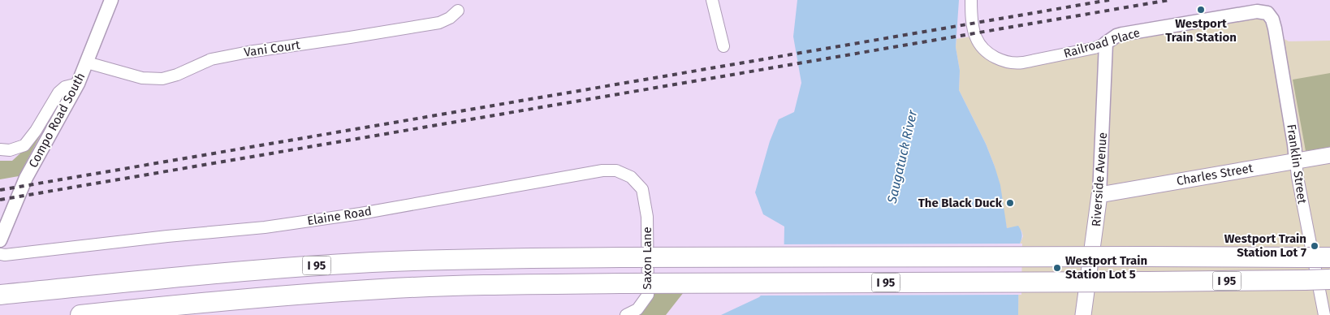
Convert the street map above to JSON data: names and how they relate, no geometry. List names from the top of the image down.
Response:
{
  "streets": {
    "highway": ["I 95"],
    "main road": ["Charles Street", "Riverside Avenue"],
    "street": [
      "Railroad Place",
      "Vani Court",
      "Compo Road South",
      "Franklin Street",
      "Elaine Road",
      "Saxon Lane"
    ]
  },
  "crossings": [
    ["Railroad Place", "Franklin Street"],
    ["Railroad Place", "Riverside Avenue"],
    ["Vani Court", "Compo Road South"],
    ["Franklin Street", "Charles Street"],
    ["Charles Street", "Riverside Avenue"],
    ["Elaine Road", "Saxon Lane"]
  ],
  "water": ["Saugatuck River"],
  "places": [
    "Westport Train Station",
    "The Black Duck",
    "Westport Train Station Lot 7",
    "Westport Train Station Lot 5"
  ]
}
